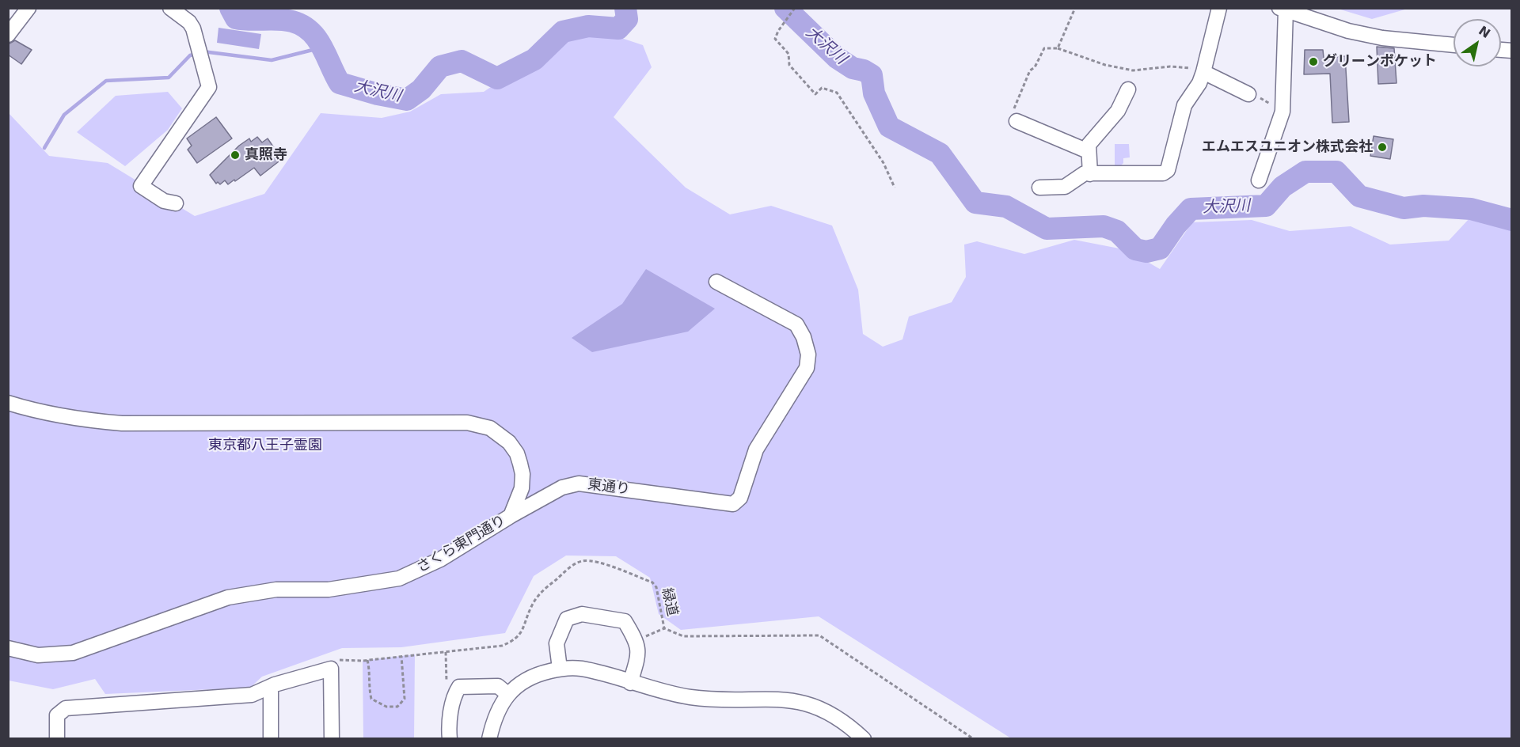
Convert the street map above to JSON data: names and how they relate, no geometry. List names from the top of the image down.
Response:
{
  "streets": {
    "street": ["東通り", "さくら東門通り"],
    "path": ["緑道"]
  },
  "crossings": [
    ["東通り", "さくら東門通り"]
  ],
  "water": ["大沢川"],
  "parks": ["東京都八王子霊園"],
  "places": ["グリーンポケット", "エムエスユニオン株式会社", "真照寺"],
  "north": "top right"
}
